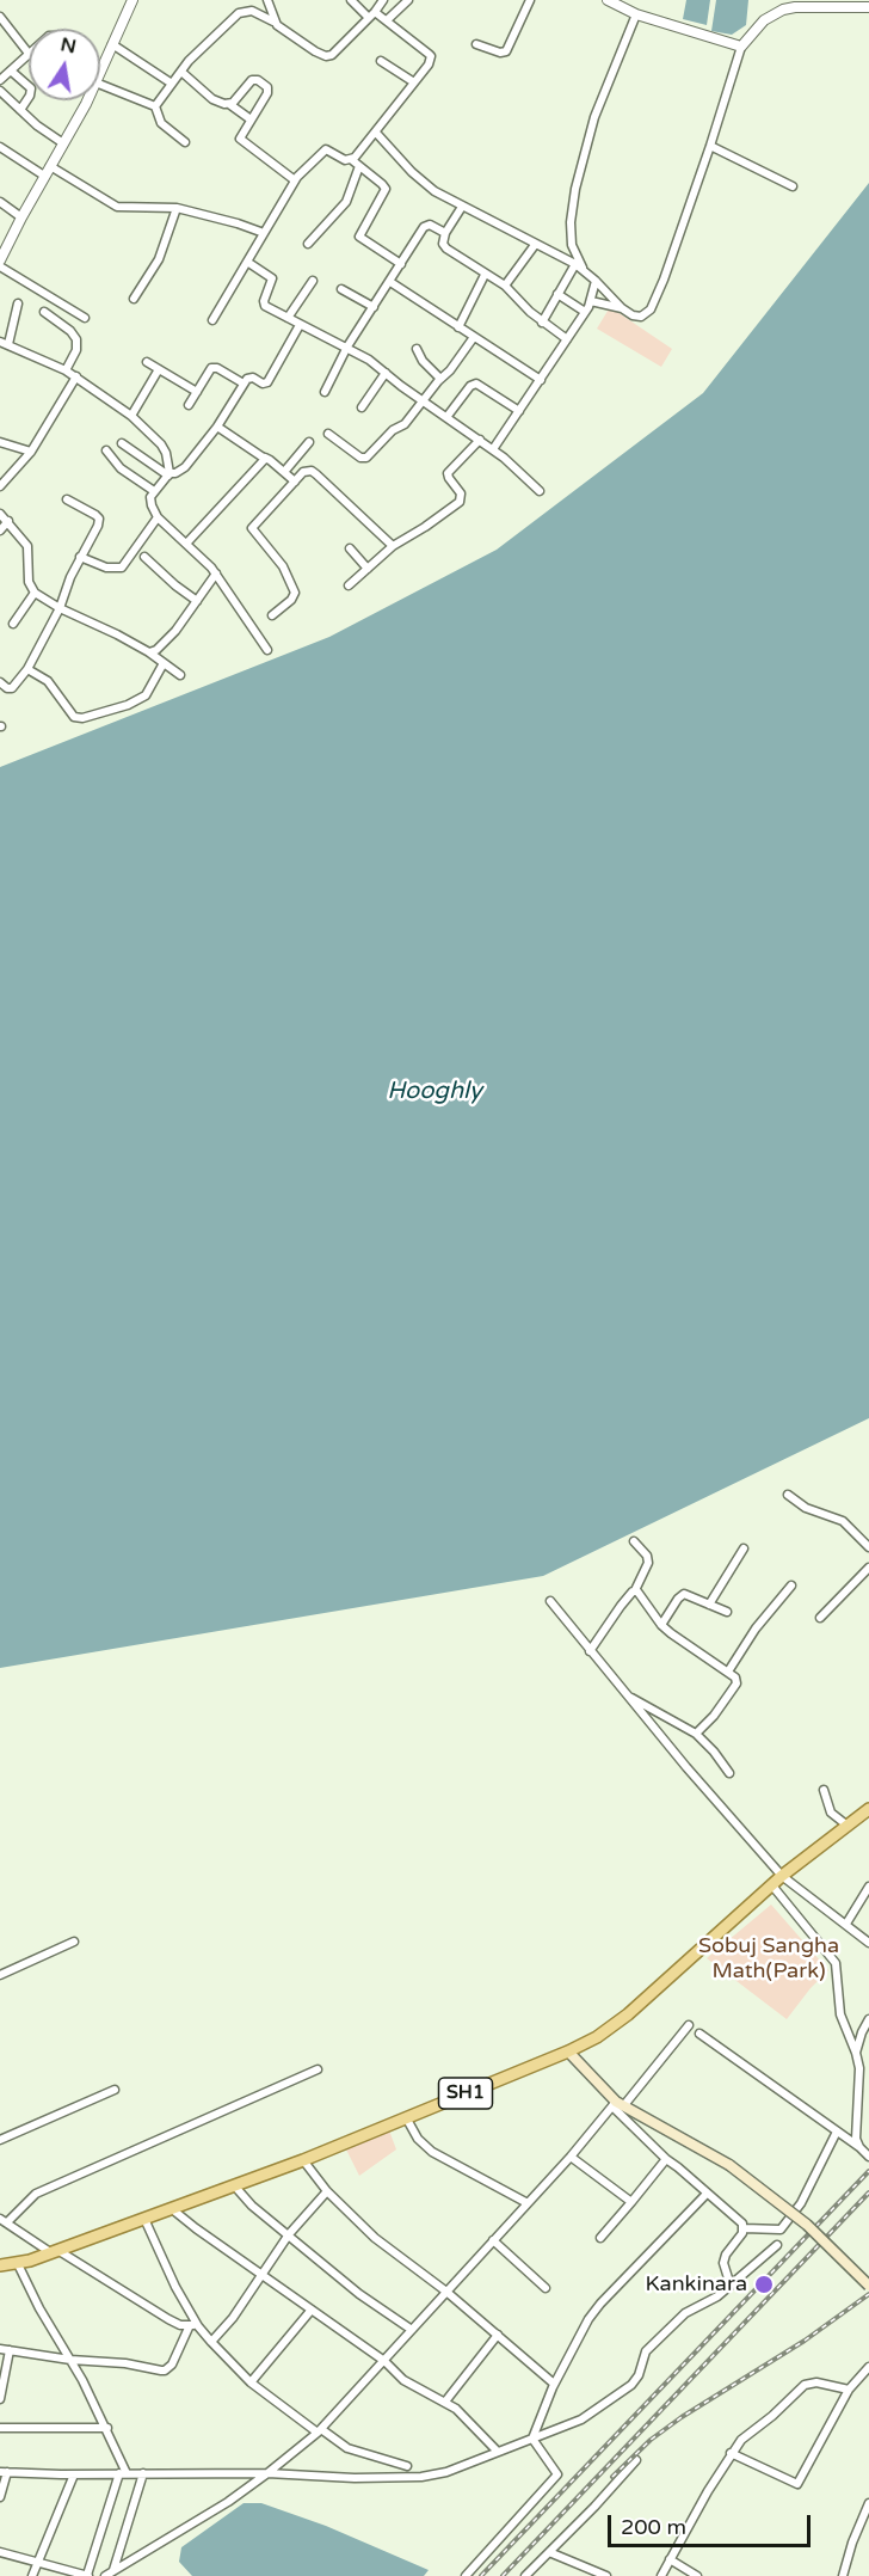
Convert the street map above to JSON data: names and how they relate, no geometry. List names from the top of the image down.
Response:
{
  "streets": {
    "main road": ["SH1"]
  },
  "water": ["Hooghly"],
  "parks": ["Sobuj Sangha Math(Park)"],
  "places": ["Kankinara"],
  "scale_bar": "200 m",
  "north": "top"
}
